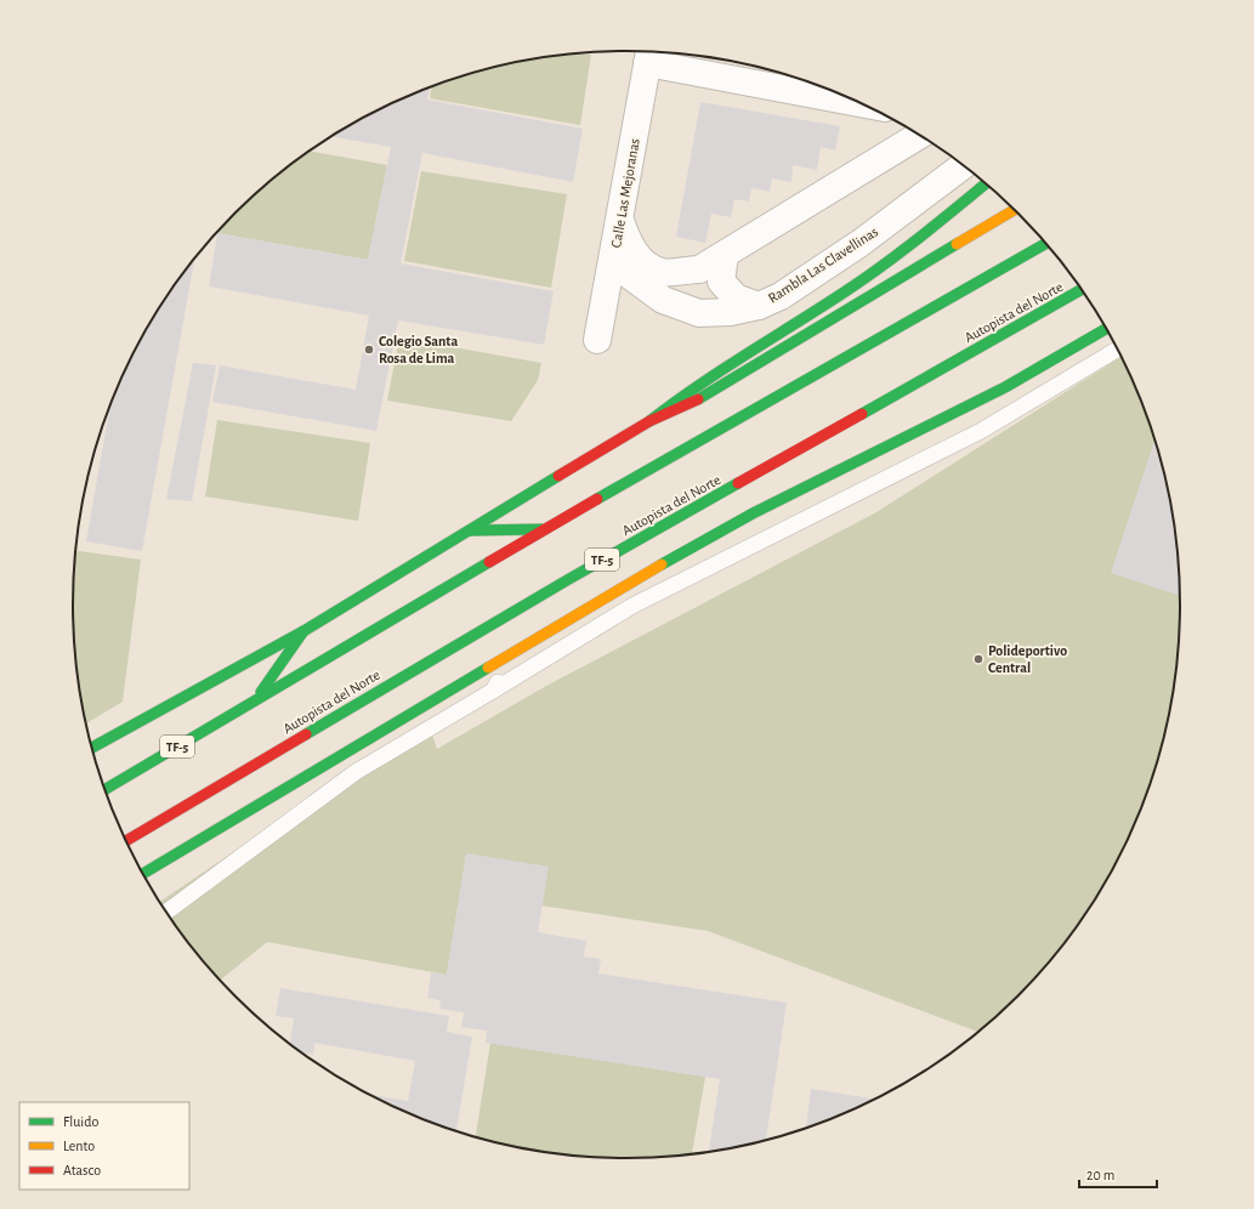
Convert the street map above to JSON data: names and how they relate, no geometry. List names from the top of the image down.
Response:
{
  "streets": {
    "main road": ["Autopista del Norte", "TF-5"],
    "street": ["Calle Las Mejoranas", "Rambla Las Clavellinas"]
  },
  "crossings": [
    ["Calle Las Mejoranas", "Rambla Las Clavellinas"]
  ],
  "places": ["Colegio Santa Rosa de Lima", "Polideportivo Central"],
  "legend": ["Fluido", "Lento", "Atasco"],
  "scale_bar": "20 m"
}
